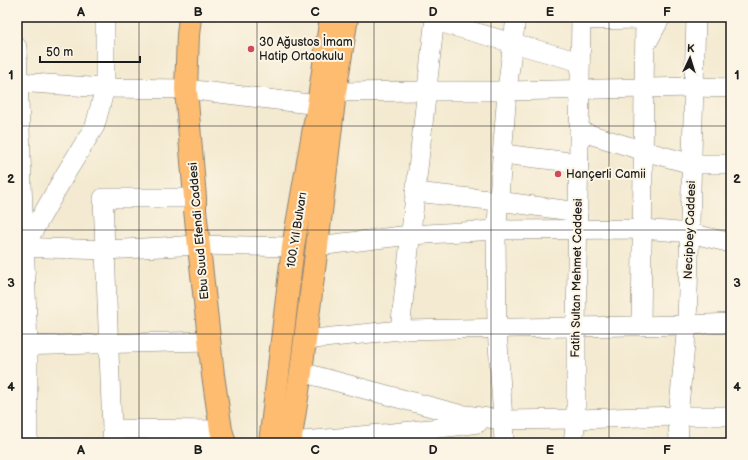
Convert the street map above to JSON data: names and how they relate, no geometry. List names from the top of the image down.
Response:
{
  "streets": {
    "main road": ["100. Yıl Bulvarı", "Ebu Suud Efendi Caddesi"],
    "street": ["Necipbey Caddesi", "Fatih Sultan Mehmet Caddesi"]
  },
  "places": ["30 Ağustos İmam Hatip Ortaokulu", "Hançerli Camii"],
  "scale_bar": "50 m",
  "north": "top",
  "grid": {
    "columns": [
      "A",
      "B",
      "C",
      "D",
      "E",
      "F"
    ],
    "rows": [
      "1",
      "2",
      "3",
      "4"
    ]
  }
}
